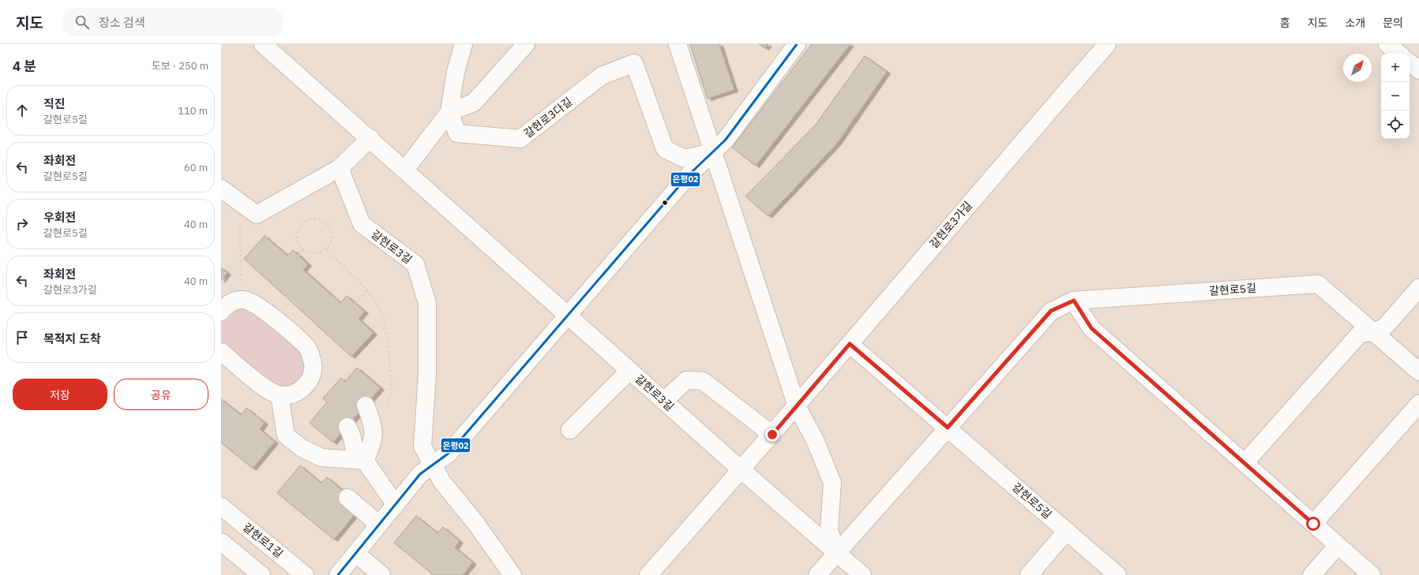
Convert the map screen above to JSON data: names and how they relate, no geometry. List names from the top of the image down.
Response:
{
  "streets": {
    "street": [
      "갈현로3다길",
      "갈현로3가길",
      "갈현로3길",
      "갈현로5길",
      "갈현로1길"
    ]
  },
  "crossings": [
    ["갈현로3다길", "갈현로3길"],
    ["갈현로3가길", "갈현로3길"],
    ["갈현로3가길", "갈현로5길"],
    ["갈현로3길", "갈현로5길"]
  ],
  "lines": ["transit line 은평02"],
  "north": "top right",
  "page": {
    "header": "지도",
    "search": "장소 검색",
    "nav": [
      "홈",
      "지도",
      "소개",
      "문의"
    ],
    "heading": ["4 분", "도보 · 250 m"],
    "map_buttons": ["+", "−"],
    "list": [
      ["직진", "갈현로5길", "110 m"],
      ["좌회전", "갈현로5길", "60 m"],
      ["우회전", "갈현로5길", "40 m"],
      ["좌회전", "갈현로3가길", "40 m"],
      "목적지 도착"
    ],
    "buttons": ["저장", "공유"]
  }
}
